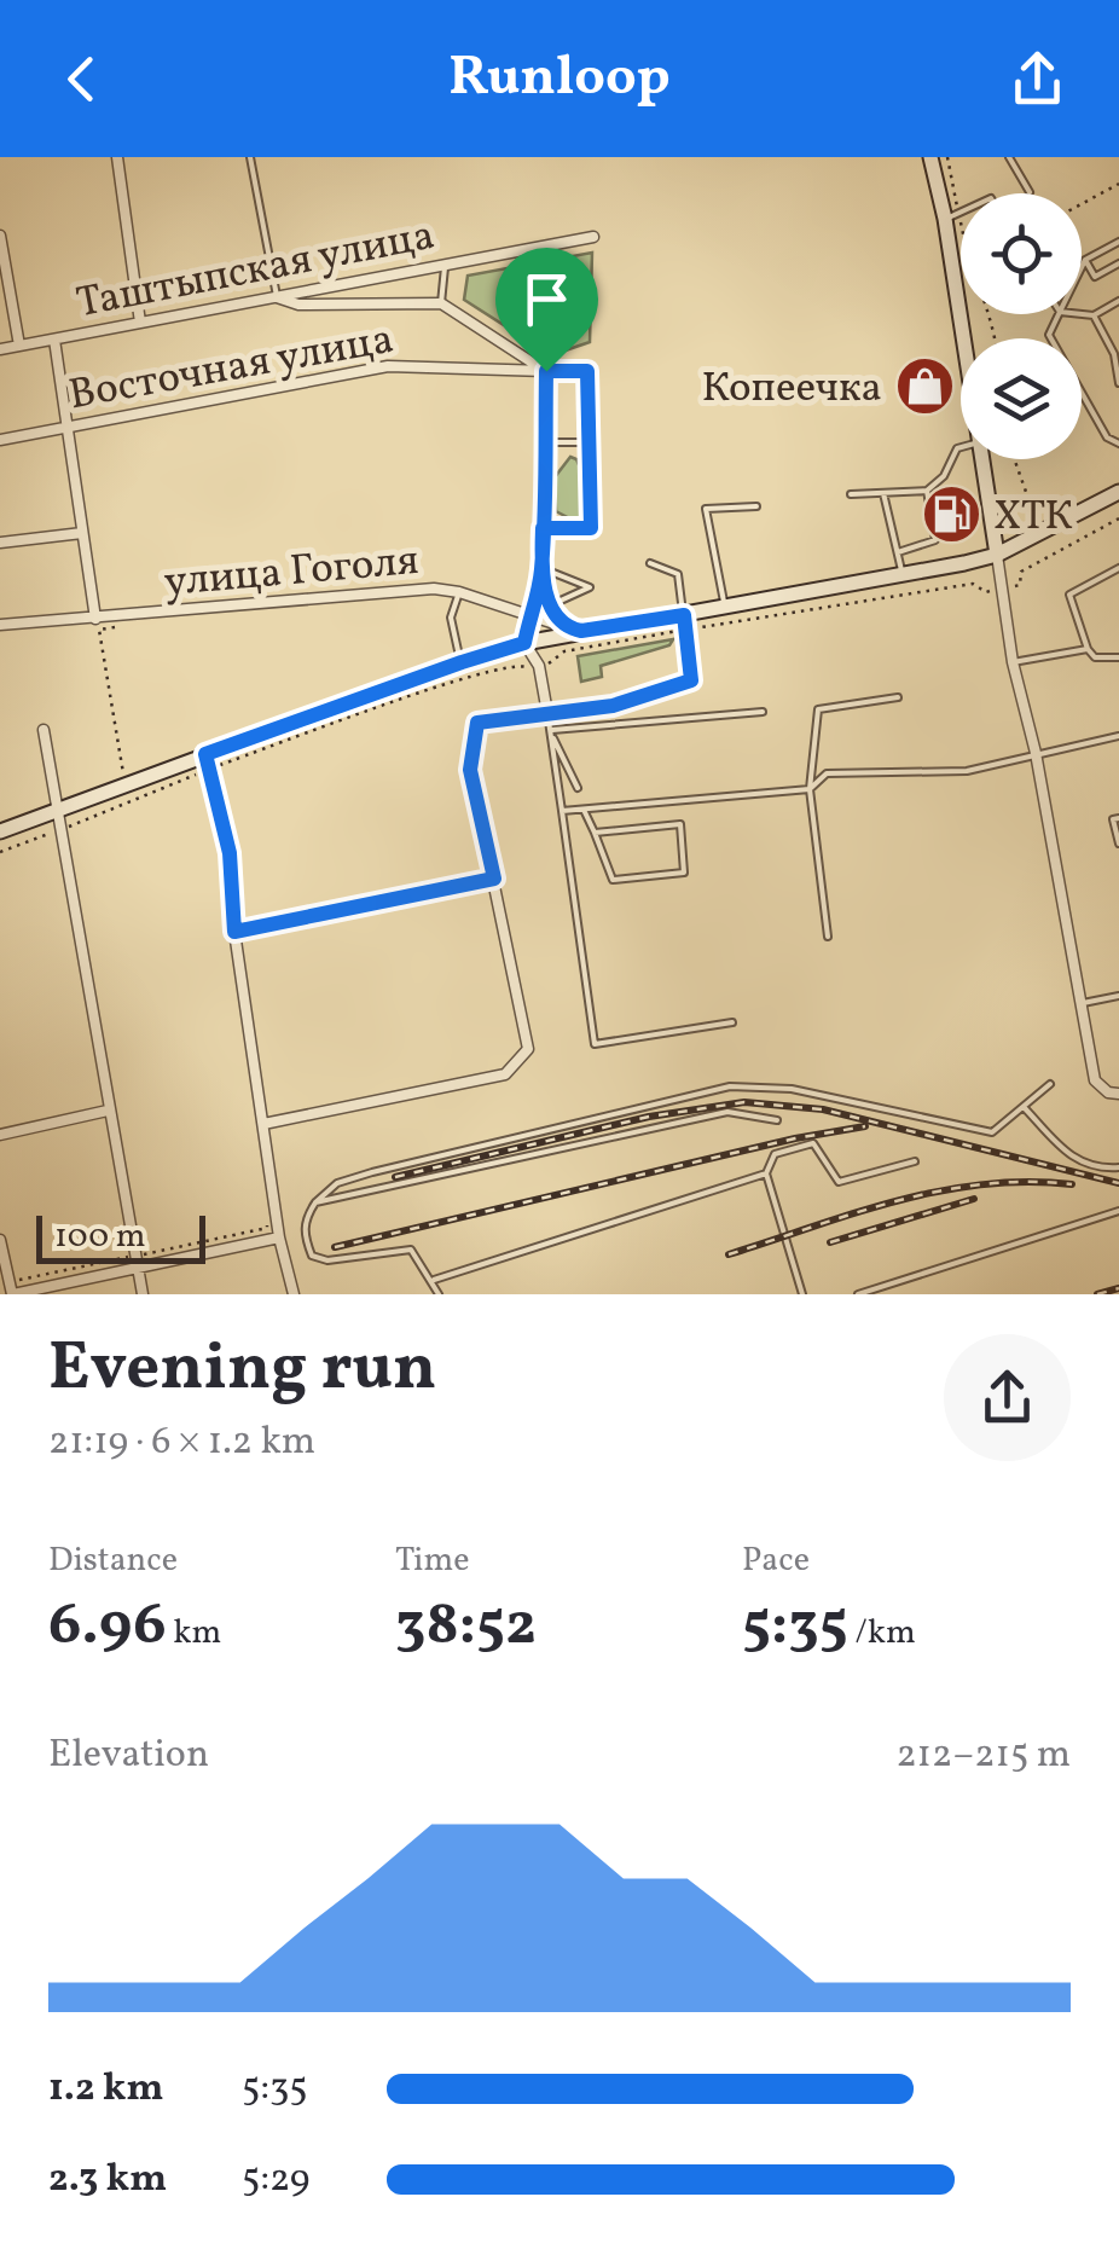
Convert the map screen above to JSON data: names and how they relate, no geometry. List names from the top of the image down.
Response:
{
  "streets": {
    "street": ["Таштыпская улица", "Восточная улица", "улица Гоголя"]
  },
  "places": {
    "shop": ["Копеечка"],
    "fuel station": ["ХТК"]
  },
  "scale_bar": "100 m",
  "page": {
    "header": "Runloop",
    "scale": "100 m",
    "heading": ["Evening run", "21:19 · 6 × 1.2 km"],
    "stats": [
      ["Distance", "6.96 km"],
      ["Time", "38:52"],
      ["Pace", "5:35 /km"]
    ],
    "chart": ["Elevation", "212–215 m"],
    "list": [
      {
        "name": "1.2 km",
        "note": "5:35"
      },
      {
        "name": "2.3 km",
        "note": "5:29"
      }
    ]
  }
}
